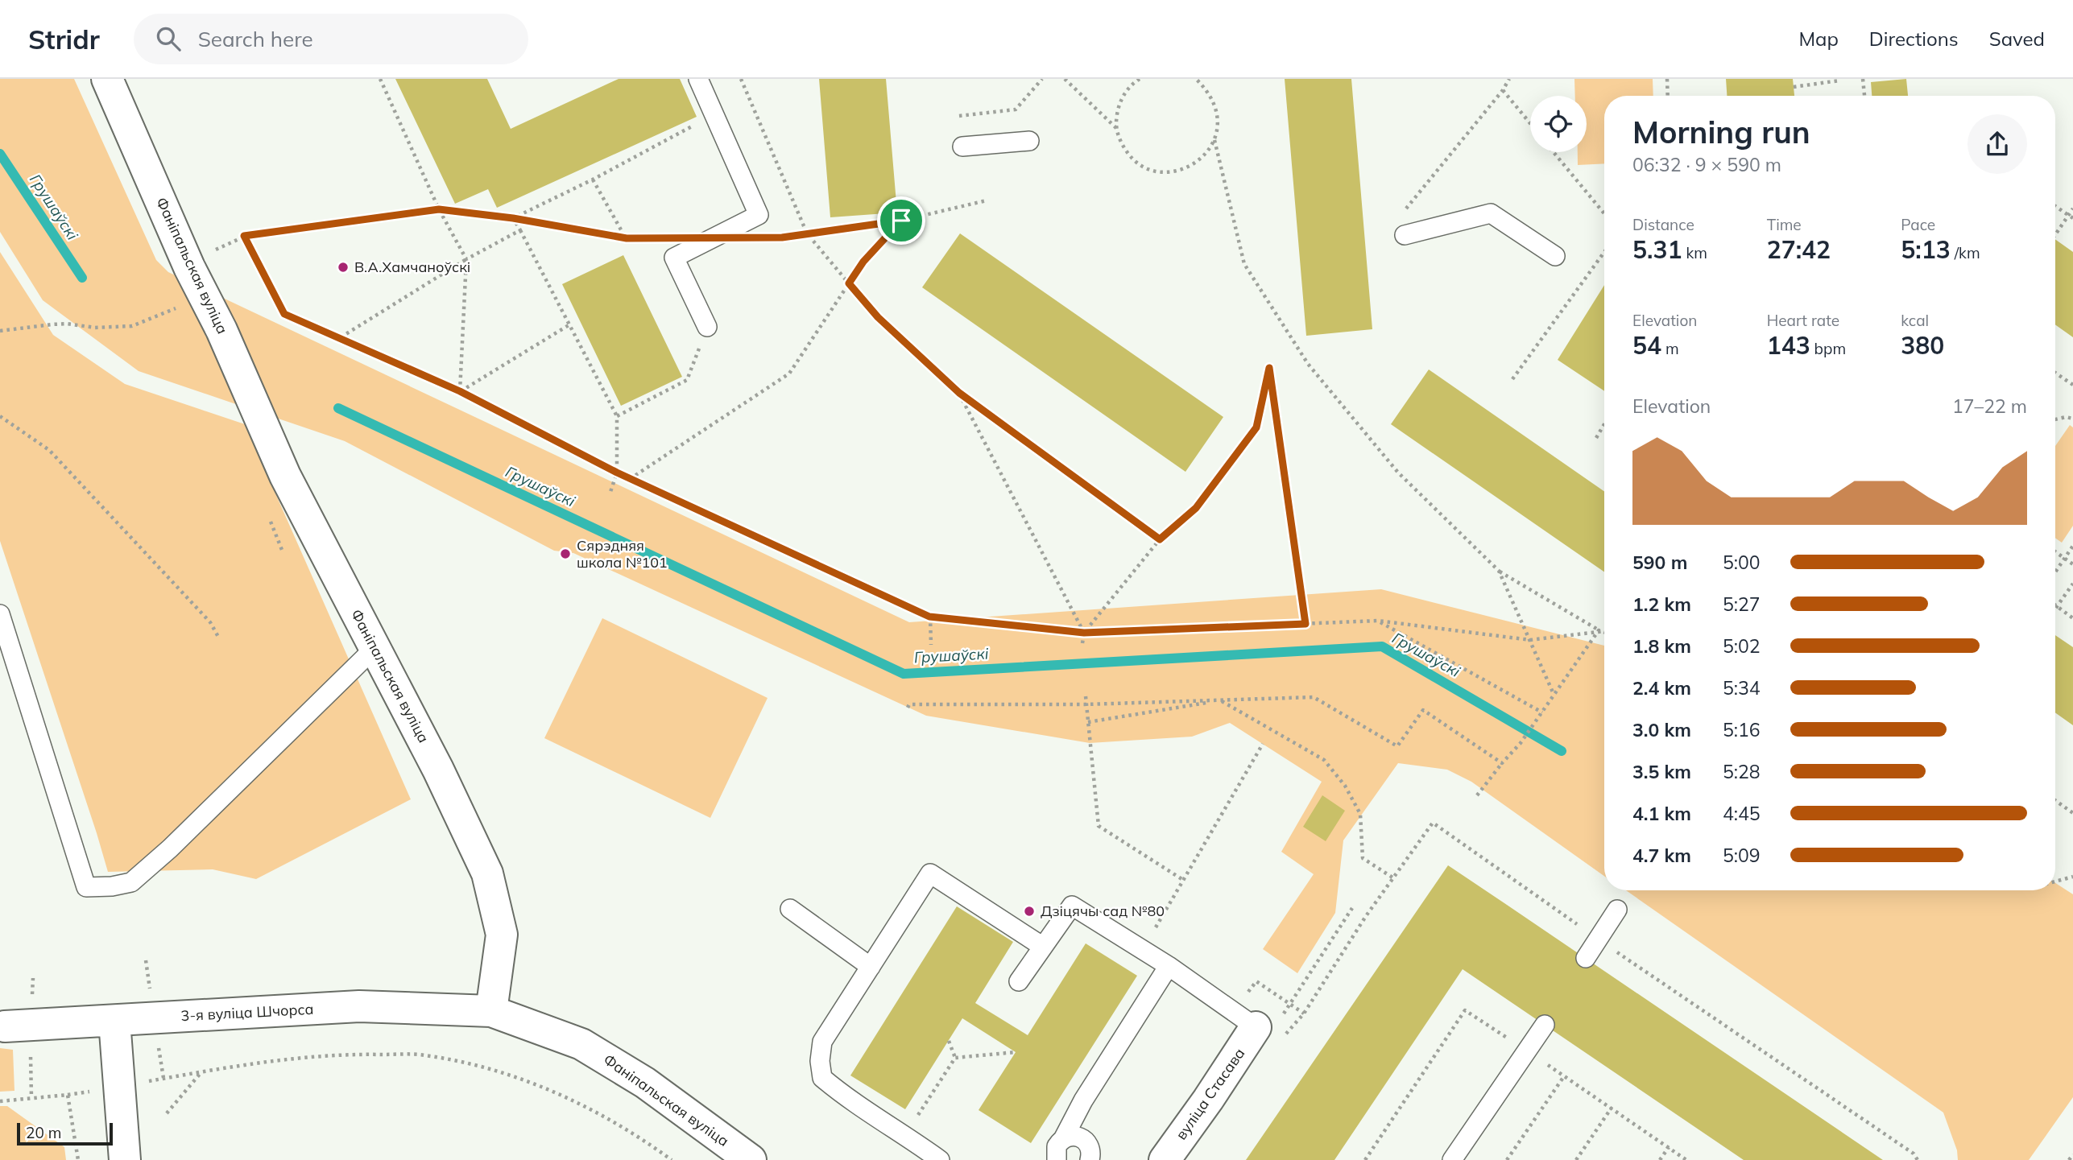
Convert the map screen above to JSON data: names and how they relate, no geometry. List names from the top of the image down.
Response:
{
  "streets": {
    "street": ["Фаніпальская вуліца", "3-я вуліца Шчорса", "вуліца Стасава"]
  },
  "crossings": [
    ["Фаніпальская вуліца", "3-я вуліца Шчорса"]
  ],
  "water": ["Грушаўскі"],
  "places": ["В.А.Хамчаноўскі", "Сярэдняя школа №101", "Дзіцячы сад №80"],
  "scale_bar": "20 m",
  "page": {
    "header": "Stridr",
    "search": "Search here",
    "nav": ["Map", "Directions", "Saved"],
    "heading": ["Morning run", "06:32 · 9 × 590 m"],
    "stats": [
      ["Distance", "5.31 km"],
      ["Time", "27:42"],
      ["Pace", "5:13 /km"],
      ["Elevation", "54 m"],
      ["Heart rate", "143 bpm"],
      ["kcal", "380"]
    ],
    "chart": ["Elevation", "17–22 m"],
    "list": [
      {
        "name": "590 m",
        "note": "5:00"
      },
      {
        "name": "1.2 km",
        "note": "5:27"
      },
      {
        "name": "1.8 km",
        "note": "5:02"
      },
      {
        "name": "2.4 km",
        "note": "5:34"
      },
      {
        "name": "3.0 km",
        "note": "5:16"
      },
      {
        "name": "3.5 km",
        "note": "5:28"
      },
      {
        "name": "4.1 km",
        "note": "4:45"
      },
      {
        "name": "4.7 km",
        "note": "5:09"
      }
    ],
    "scale": "20 m"
  }
}
